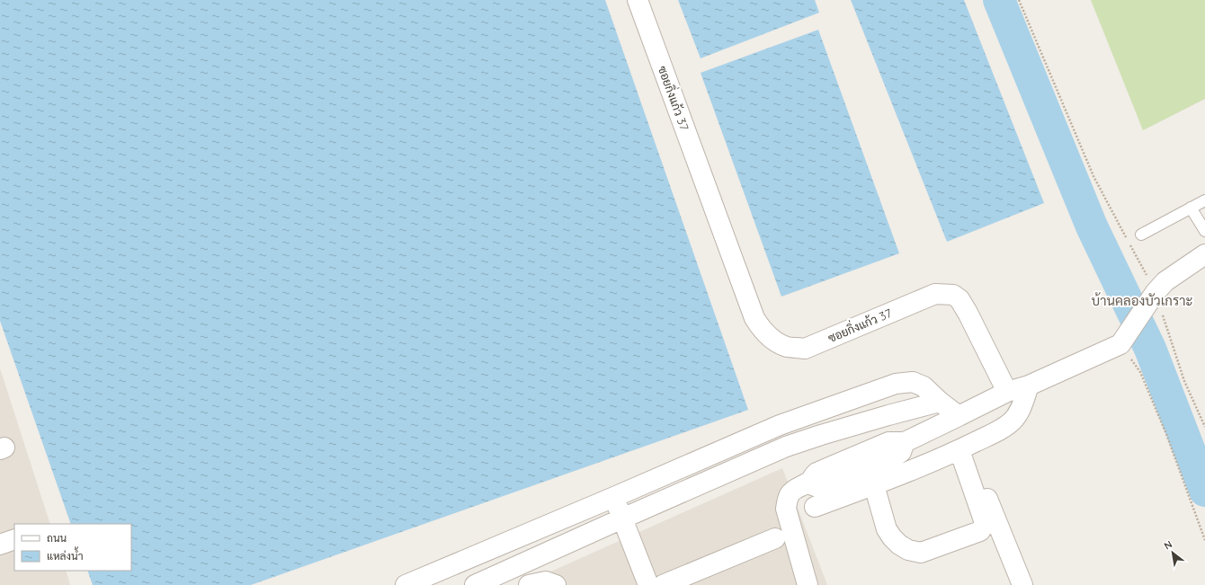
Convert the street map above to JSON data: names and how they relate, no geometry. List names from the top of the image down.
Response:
{
  "streets": {
    "street": ["ซอยกิ่งแก้ว 37"]
  },
  "districts": ["บ้านคลองบัวเกราะ"],
  "legend": ["ถนน", "แหล่งน้ำ"],
  "north": "top left"
}
